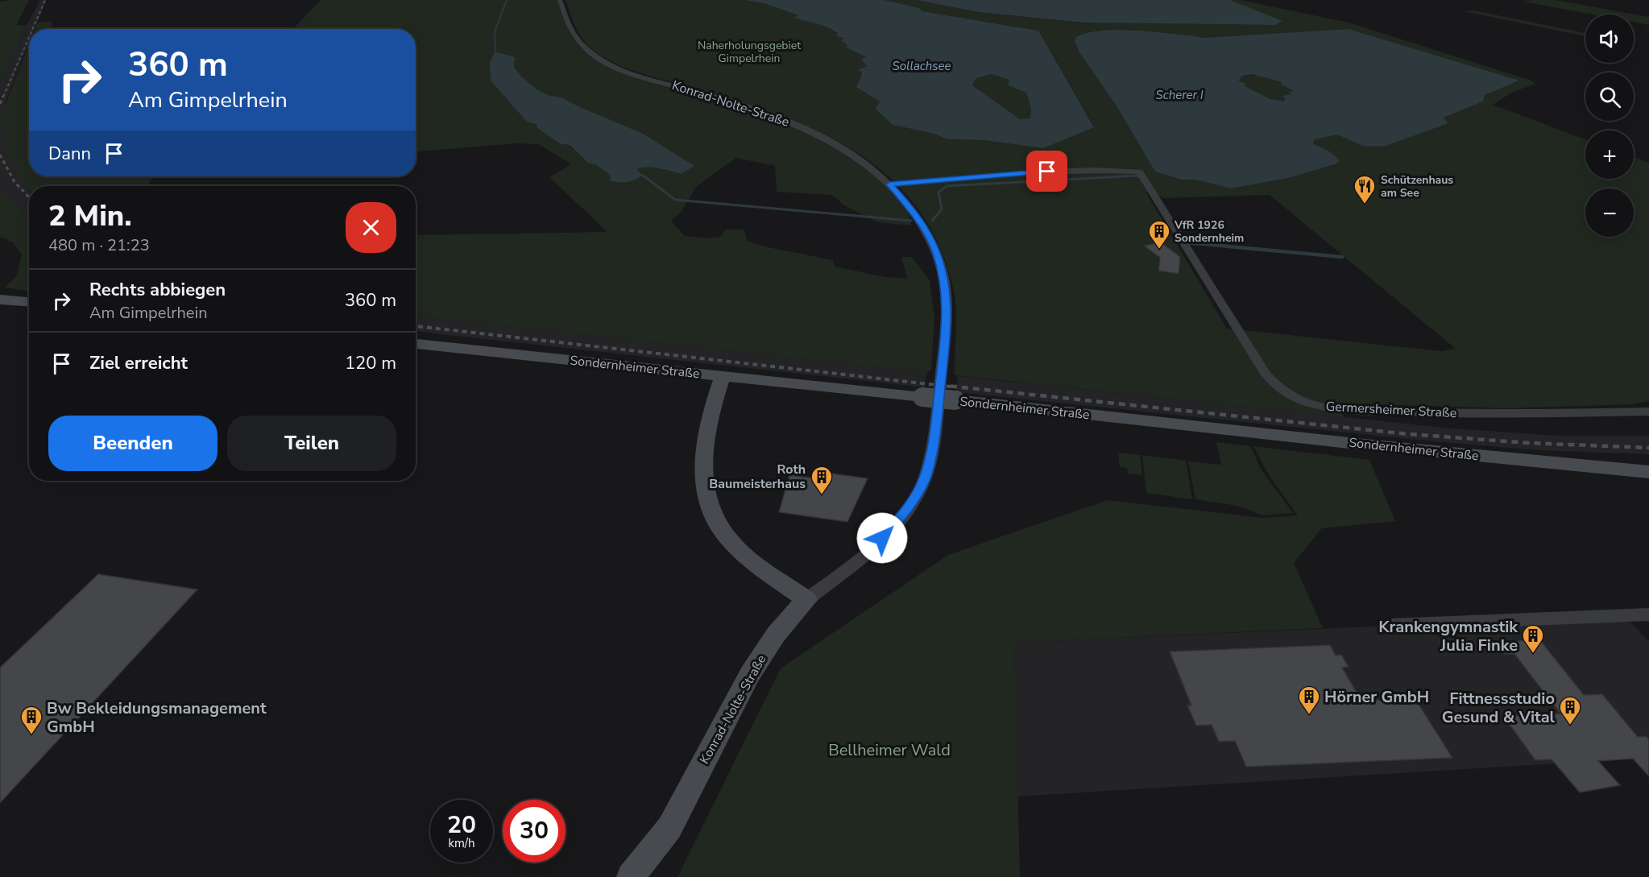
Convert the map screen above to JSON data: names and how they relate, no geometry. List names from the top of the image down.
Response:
{
  "streets": {
    "main road": ["Konrad-Nolte-Straße", "Sondernheimer Straße"],
    "street": ["Germersheimer Straße"]
  },
  "crossings": [
    ["Konrad-Nolte-Straße", "Germersheimer Straße"]
  ],
  "water": ["Sollachsee", "Scherer I"],
  "parks": ["Naherholungsgebiet Gimpelrhein", "Bellheimer Wald"],
  "places": {
    "restaurant": ["Schützenhaus am See"],
    "building": [
      "VfR 1926 Sondernheim",
      "Roth Baumeisterhaus",
      "Krankengymnastik Julia Finke",
      "Hörner GmbH",
      "Fittnessstudio Gesund & Vital",
      "Bw Bekleidungsmanagement GmbH"
    ]
  },
  "page": {
    "map_buttons": ["+", "−"],
    "turn": ["360 m", "Am Gimpelrhein"],
    "then": "Dann",
    "heading": ["2 Min.", "480 m · 21:23"],
    "list": [
      {
        "name": "Rechts abbiegen",
        "note": "Am Gimpelrhein",
        "value": "360 m"
      },
      {
        "name": "Ziel erreicht",
        "value": "120 m"
      }
    ],
    "buttons": ["Beenden", "Teilen"],
    "speed": "20 km/h",
    "limit": "30"
  }
}
